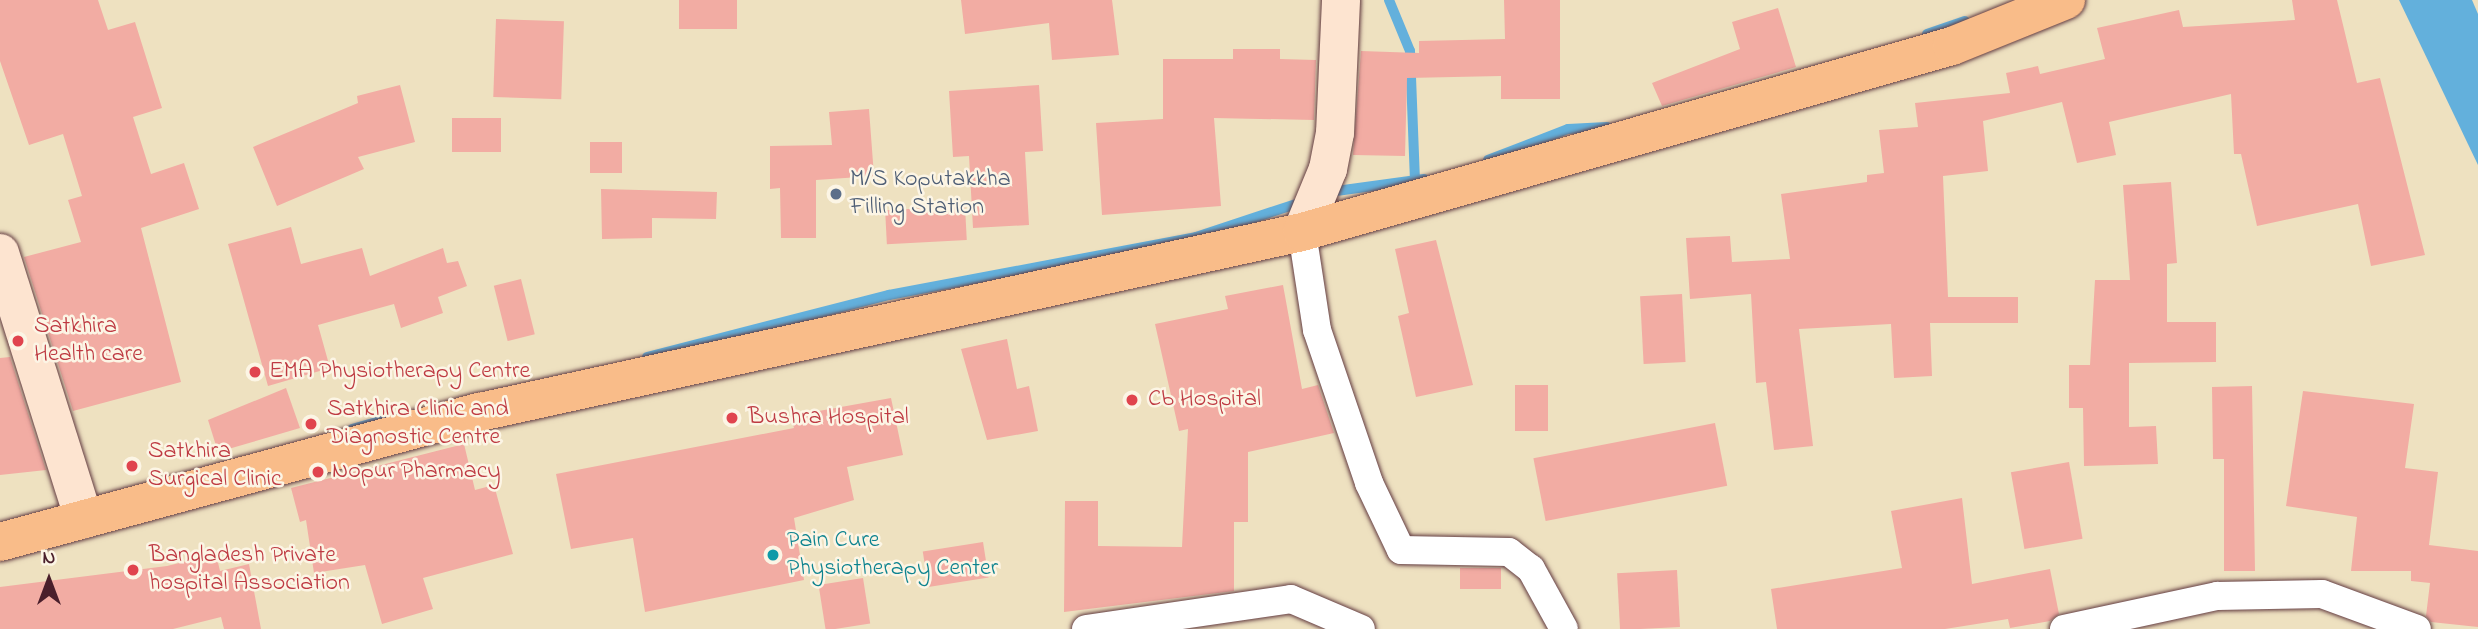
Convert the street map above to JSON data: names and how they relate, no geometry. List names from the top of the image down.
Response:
{
  "places": [
    "M/S Koputakkha Filling Station",
    "Satkhira Health care",
    "EMA Physiotherapy Centre",
    "Cb Hospital",
    "Bushra Hospital",
    "Satkhira Clinic and Diagnostic Centre",
    "Satkhira Surgical Clinic",
    "Nopur Pharmacy",
    "Pain Cure Physiotherapy Center",
    "Bangladesh Private hospital Association"
  ],
  "north": "top"
}
